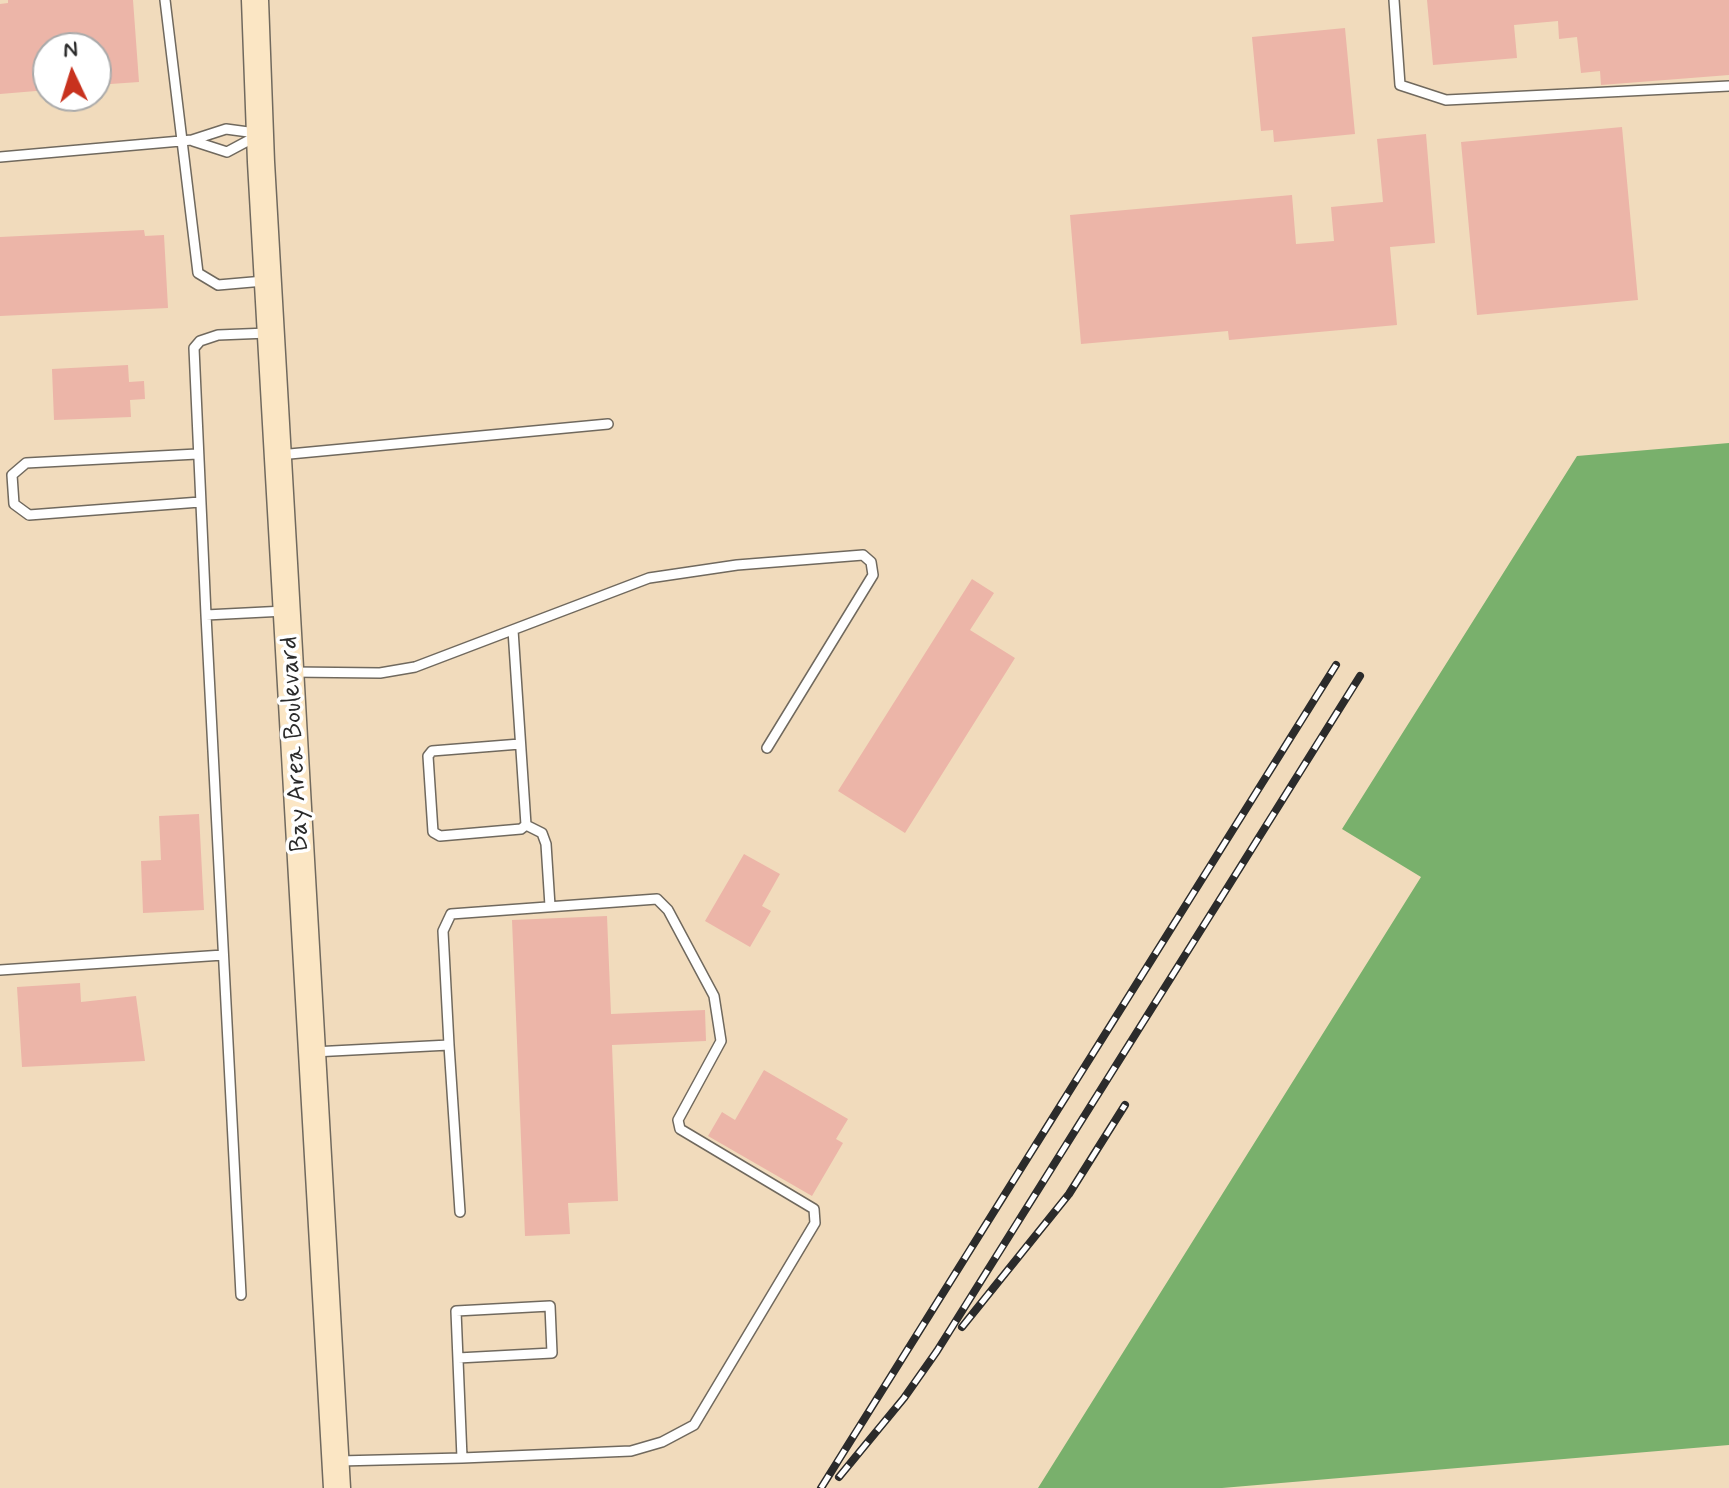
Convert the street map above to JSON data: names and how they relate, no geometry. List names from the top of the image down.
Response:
{
  "streets": {
    "main road": ["Bay Area Boulevard"]
  },
  "north": "top"
}
